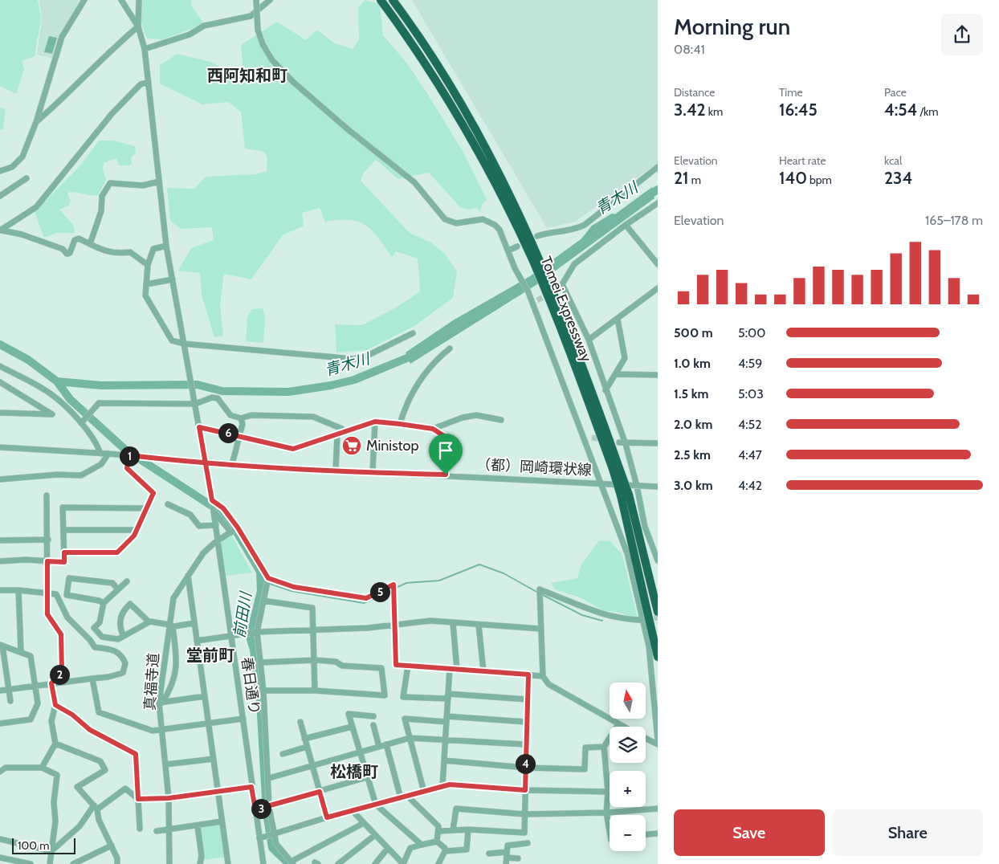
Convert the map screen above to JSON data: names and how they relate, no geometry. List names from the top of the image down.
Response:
{
  "streets": {
    "highway": ["Tomei Expressway"],
    "street": ["（都）岡崎環状線", "真福寺道", "春日通り"]
  },
  "crossings": [
    ["真福寺道", "春日通り"]
  ],
  "districts": ["西阿知和町", "堂前町", "松橋町"],
  "water": ["青木川", "前田川"],
  "places": {
    "supermarket": ["Ministop"]
  },
  "scale_bar": "100 m",
  "north": "top",
  "page": {
    "heading": ["Morning run", "08:41"],
    "stats": [
      ["Distance", "3.42 km"],
      ["Time", "16:45"],
      ["Pace", "4:54 /km"],
      ["Elevation", "21 m"],
      ["Heart rate", "140 bpm"],
      ["kcal", "234"]
    ],
    "chart": ["Elevation", "165–178 m"],
    "list": [
      {
        "name": "500 m",
        "note": "5:00"
      },
      {
        "name": "1.0 km",
        "note": "4:59"
      },
      {
        "name": "1.5 km",
        "note": "5:03"
      },
      {
        "name": "2.0 km",
        "note": "4:52"
      },
      {
        "name": "2.5 km",
        "note": "4:47"
      },
      {
        "name": "3.0 km",
        "note": "4:42"
      }
    ],
    "pins": [
      "6",
      "1",
      "5",
      "2",
      "4",
      "3"
    ],
    "map_buttons": ["+", "−"],
    "buttons": ["Save", "Share"],
    "scale": "100 m"
  }
}
